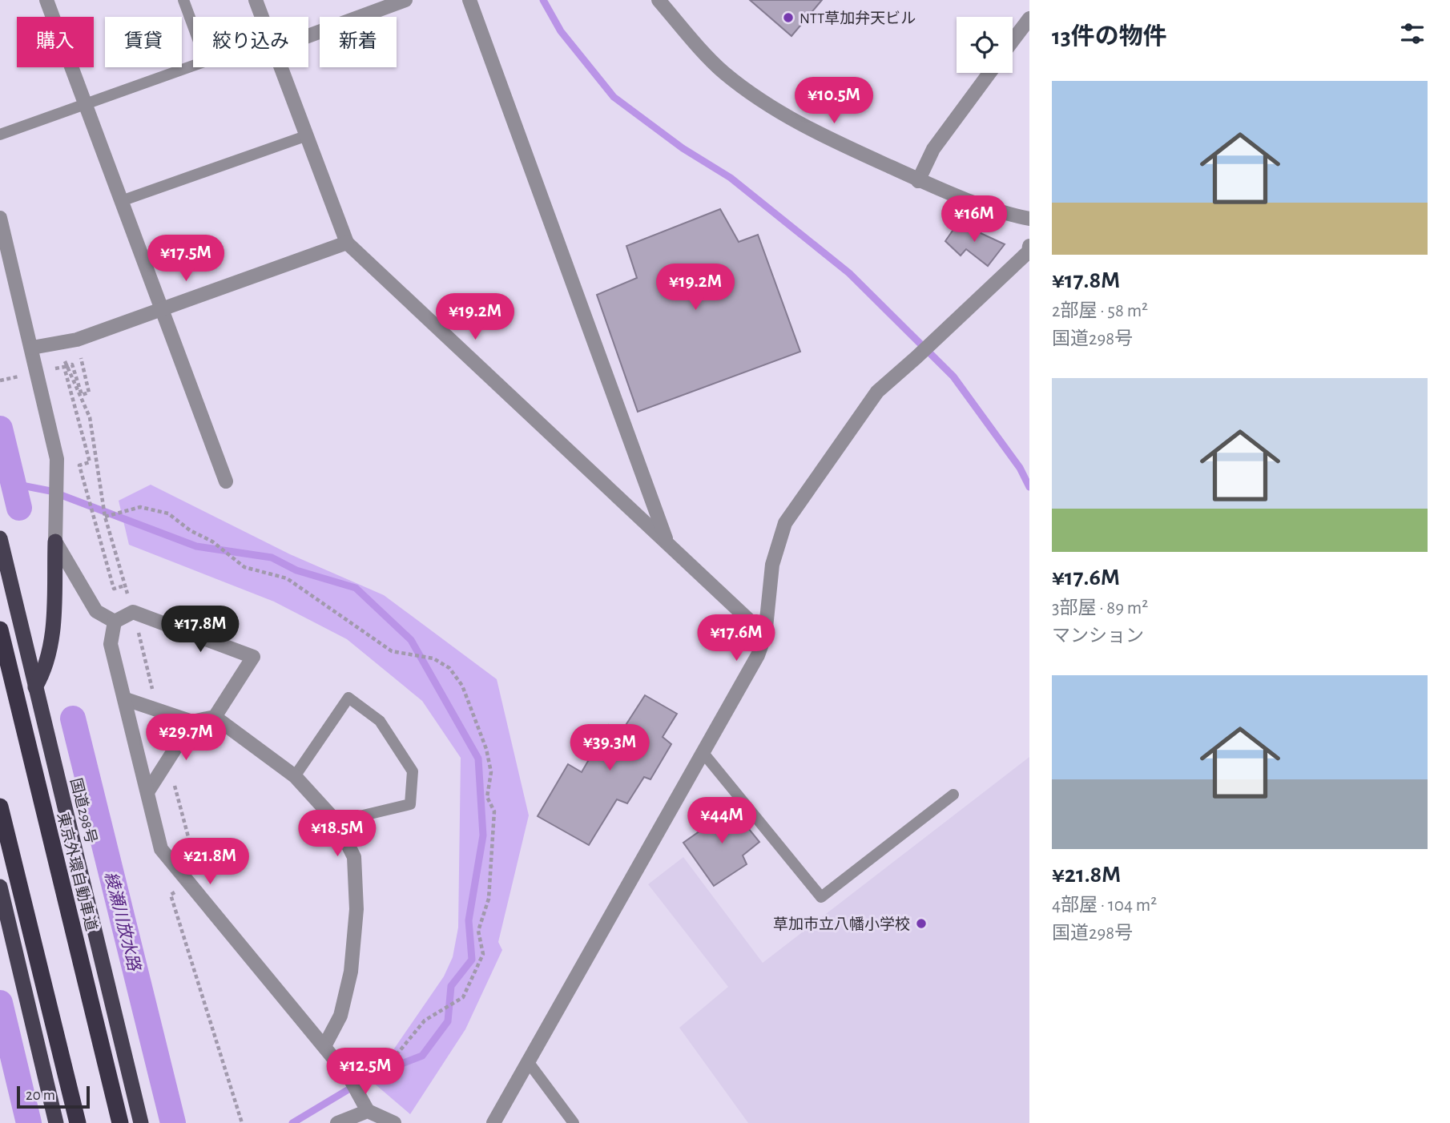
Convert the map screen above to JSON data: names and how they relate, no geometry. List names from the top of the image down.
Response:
{
  "streets": {
    "highway": ["国道298号", "東京外環自動車道"]
  },
  "water": ["綾瀬川放水路"],
  "places": ["NTT草加弁天ビル", "草加市立八幡小学校"],
  "scale_bar": "20 m",
  "page": {
    "heading": "13件の物件",
    "chip": [
      "購入",
      "賃貸",
      "絞り込み",
      "新着"
    ],
    "list": [
      {
        "name": "¥17.8M",
        "note": "2部屋 · 58 m² · 国道298号"
      },
      {
        "name": "¥17.6M",
        "note": "3部屋 · 89 m² · マンション"
      },
      {
        "name": "¥21.8M",
        "note": "4部屋 · 104 m² · 国道298号"
      }
    ],
    "price": [
      "¥10.5M",
      "¥16M",
      "¥17.5M",
      "¥19.2M",
      "¥19.2M",
      "¥17.8M",
      "¥17.6M",
      "¥29.7M",
      "¥39.3M",
      "¥44M",
      "¥18.5M",
      "¥21.8M",
      "¥12.5M"
    ],
    "scale": "20 m"
  }
}
